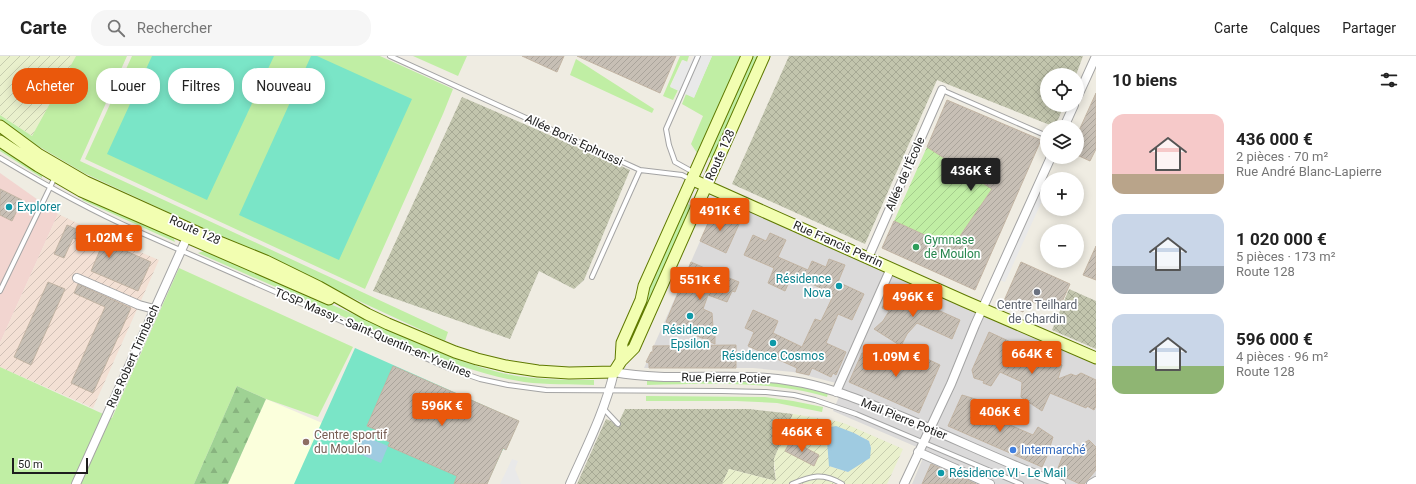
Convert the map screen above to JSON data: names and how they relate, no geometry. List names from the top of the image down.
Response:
{
  "streets": {
    "main road": ["Route 128", "Rue Francis Perrin"],
    "street": [
      "Allée de l'École",
      "Rue Robert Trimbach",
      "Rue Pierre Potier",
      "Mail Pierre Potier"
    ],
    "lane": ["Allée Boris Ephrussi", "TCSP Massy - Saint-Quentin-en-Yvelines"]
  },
  "crossings": [
    ["Allée Boris Ephrussi", "Route 128"],
    ["Allée Boris Ephrussi", "Rue Francis Perrin"],
    ["Route 128", "Rue Francis Perrin"],
    ["Route 128", "Rue Robert Trimbach"],
    ["Route 128", "Rue Pierre Potier"],
    ["Allée de l'École", "Rue Francis Perrin"],
    ["TCSP Massy - Saint-Quentin-en-Yvelines", "Rue Robert Trimbach"],
    ["Rue Pierre Potier", "Mail Pierre Potier"]
  ],
  "places": [
    "Explorer",
    "Gymnase de Moulon",
    "Résidence Nova",
    "Centre Teilhard de Chardin",
    "Résidence Epsilon",
    "Résidence Cosmos",
    "Centre sportif du Moulon",
    "Intermarché",
    "Résidence VI - Le Mail"
  ],
  "scale_bar": "50 m",
  "page": {
    "header": "Carte",
    "search": "Rechercher",
    "nav": ["Carte", "Calques", "Partager"],
    "heading": "10 biens",
    "map_buttons": ["+", "−"],
    "chip": [
      "Acheter",
      "Louer",
      "Filtres",
      "Nouveau"
    ],
    "list": [
      {
        "name": "436 000 €",
        "note": "2 pièces · 70 m² · Rue André Blanc-Lapierre"
      },
      {
        "name": "1 020 000 €",
        "note": "5 pièces · 173 m² · Route 128"
      },
      {
        "name": "596 000 €",
        "note": "4 pièces · 96 m² · Route 128"
      }
    ],
    "price": [
      "436K €",
      "491K €",
      "1.02M €",
      "551K €",
      "496K €",
      "664K €",
      "1.09M €",
      "596K €",
      "406K €",
      "466K €"
    ],
    "scale": "50 m"
  }
}
